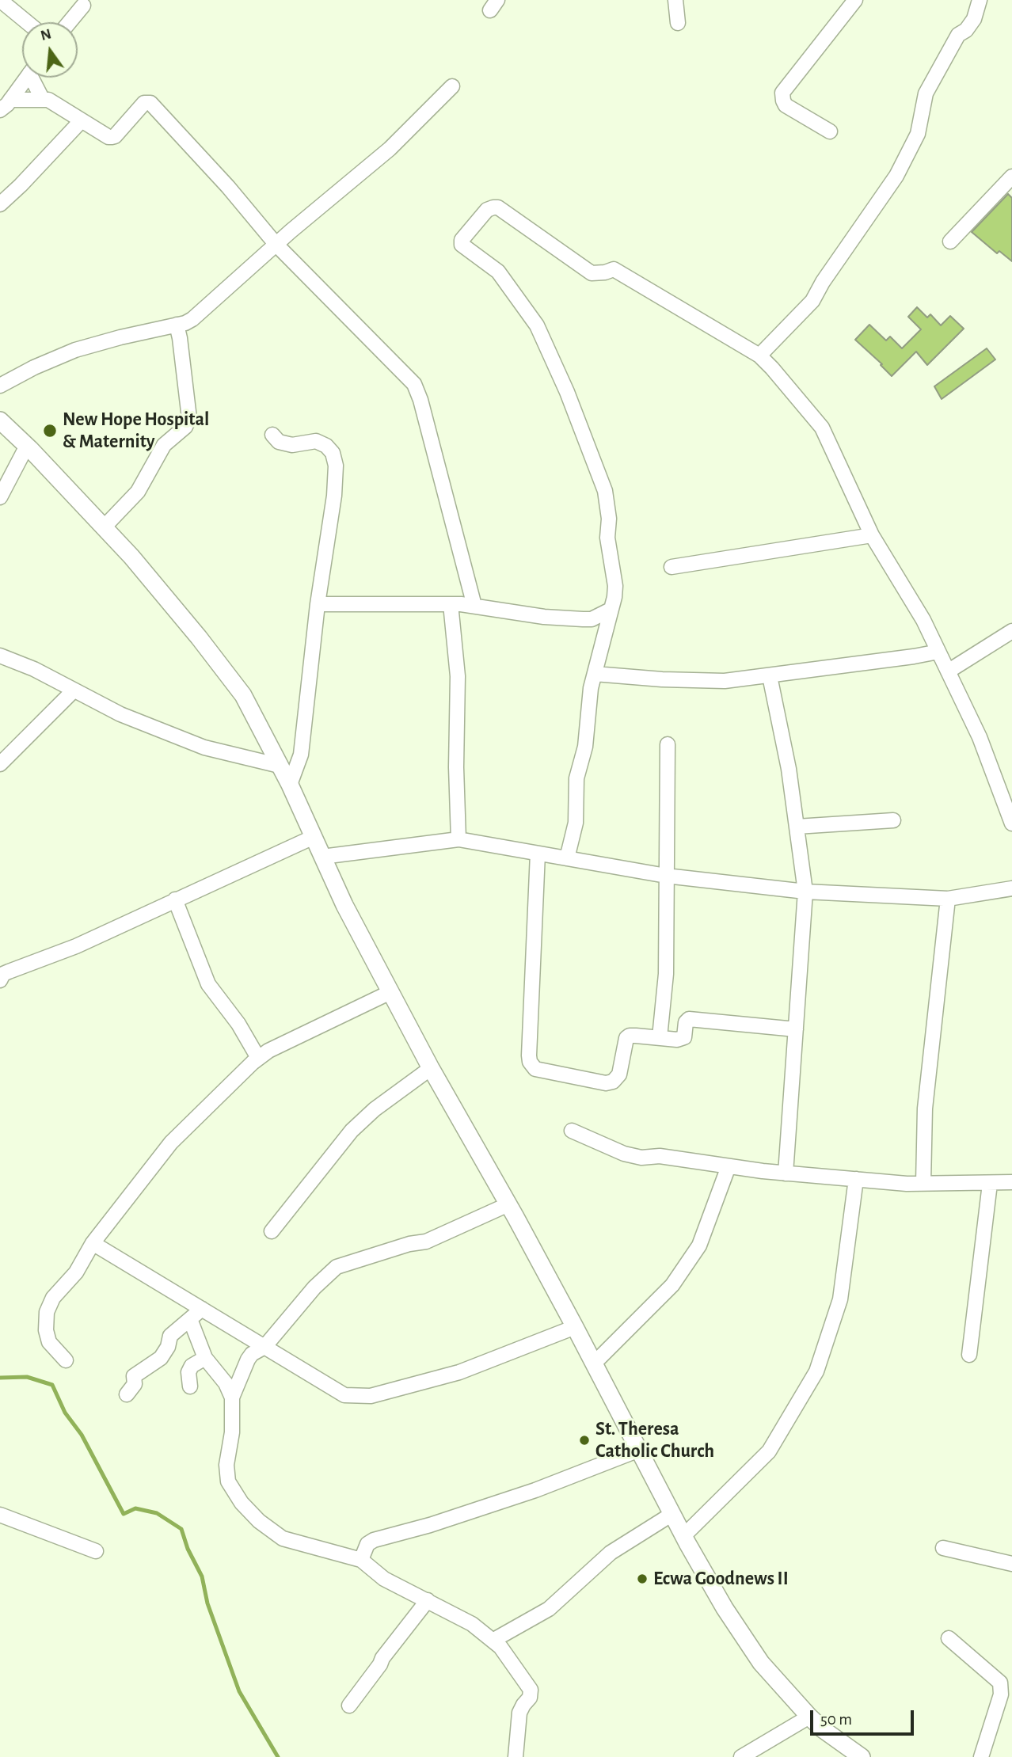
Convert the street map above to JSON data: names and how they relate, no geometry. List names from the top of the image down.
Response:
{
  "places": ["New Hope Hospital & Maternity", "St. Theresa Catholic Church", "Ecwa Goodnews II"],
  "scale_bar": "50 m",
  "north": "top"
}
